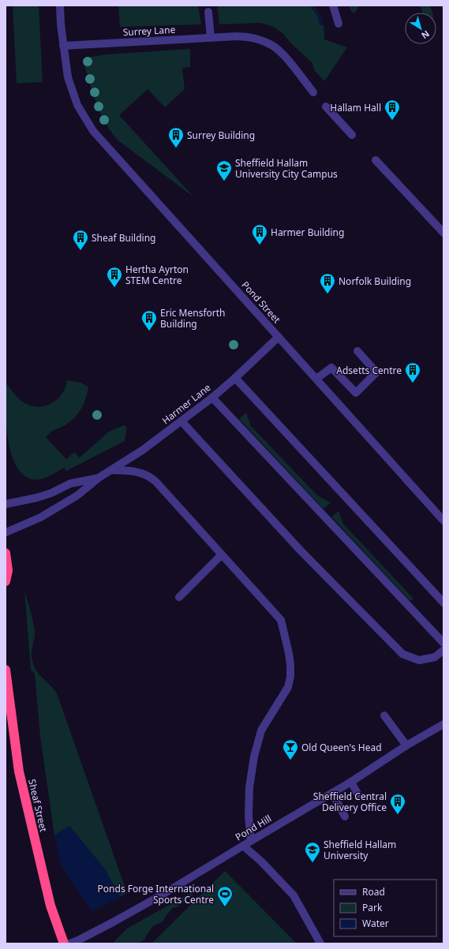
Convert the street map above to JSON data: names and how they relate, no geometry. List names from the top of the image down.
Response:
{
  "streets": {
    "highway": ["Sheaf Street"],
    "street": [
      "Surrey Lane",
      "Pond Street",
      "Harmer Lane",
      "Pond Hill"
    ]
  },
  "crossings": [
    ["Surrey Lane", "Pond Street"],
    ["Pond Street", "Harmer Lane"]
  ],
  "places": {
    "building": [
      "Hallam Hall",
      "Surrey Building",
      "Harmer Building",
      "Sheaf Building",
      "Hertha Ayrton STEM Centre",
      "Norfolk Building",
      "Eric Mensforth Building",
      "Adsetts Centre",
      "Sheffield Central Delivery Office"
    ],
    "school or university": ["Sheffield Hallam University City Campus", "Sheffield Hallam University"],
    "bar": ["Old Queen's Head"],
    "sports": ["Ponds Forge International Sports Centre"]
  },
  "legend": ["Road", "Park", "Water"],
  "north": "bottom right"
}
